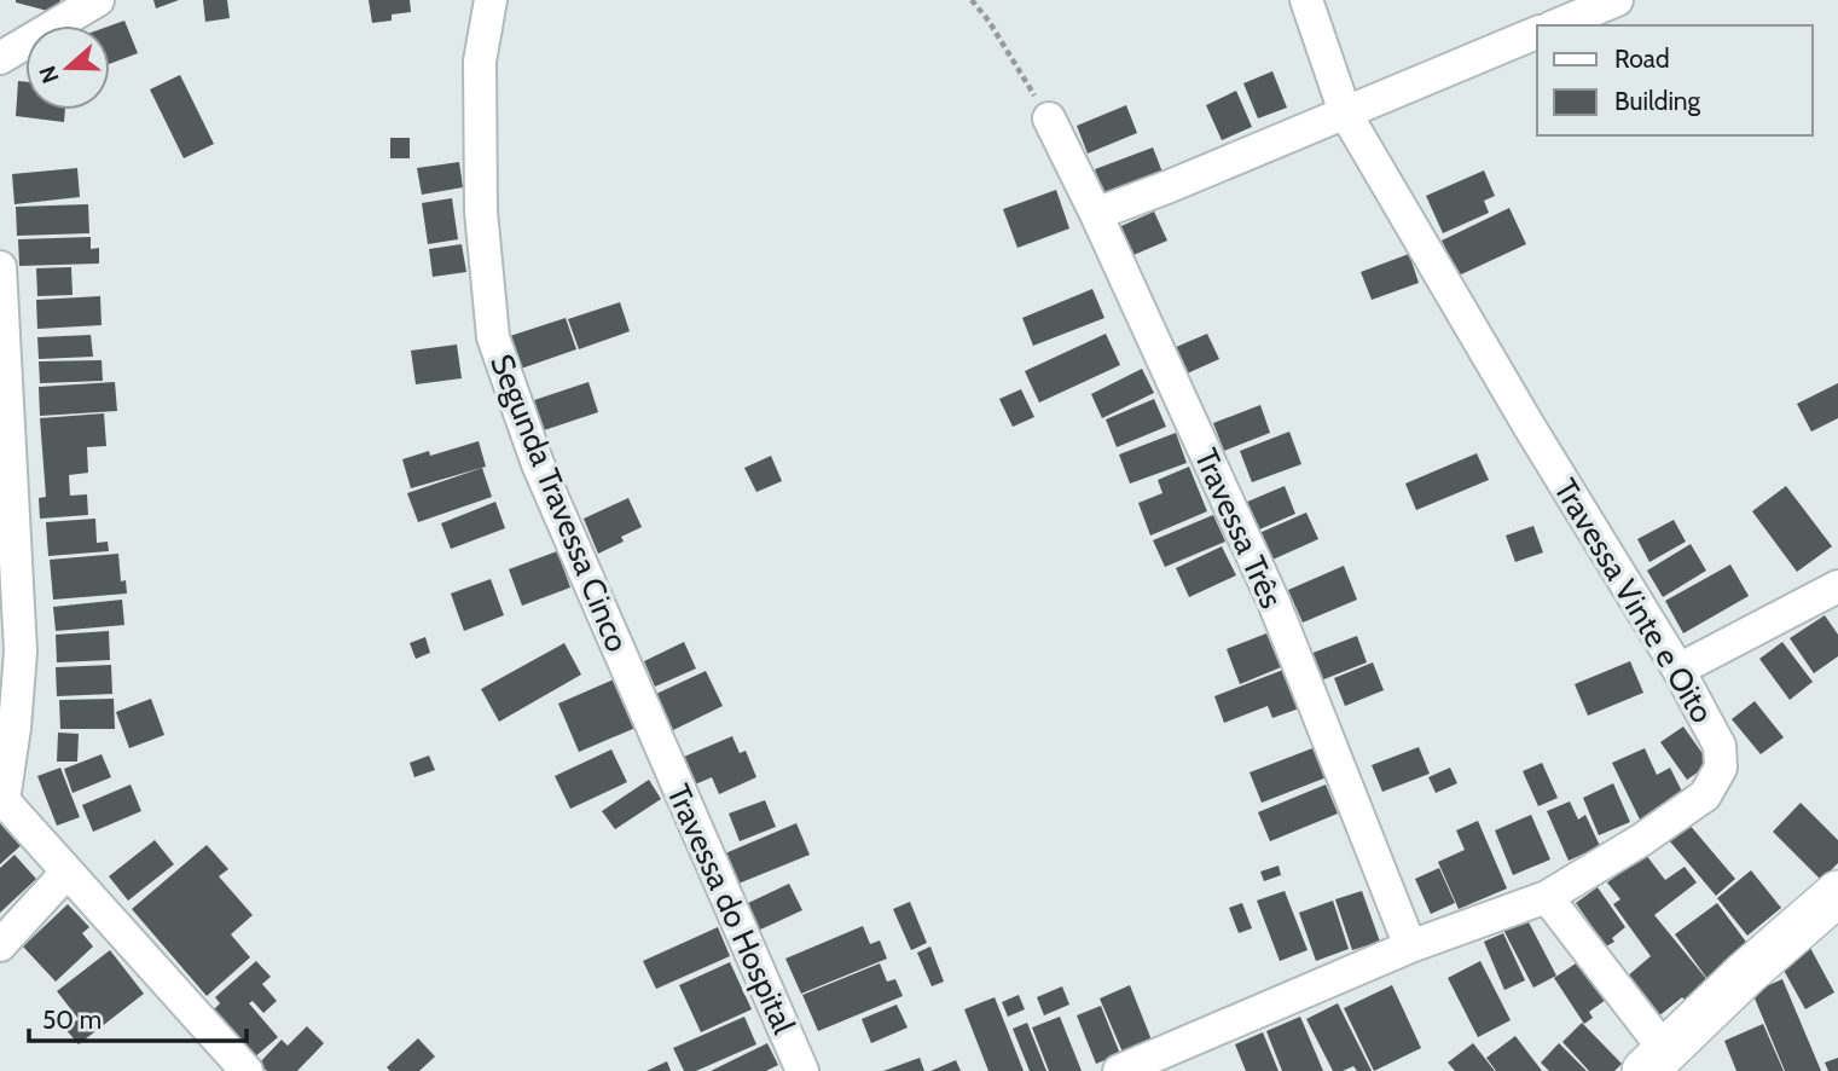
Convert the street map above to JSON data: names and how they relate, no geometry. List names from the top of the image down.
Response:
{
  "streets": {
    "street": [
      "Segunda Travessa Cinco",
      "Travessa Três",
      "Travessa Vinte e Oito",
      "Travessa do Hospital"
    ]
  },
  "crossings": [
    ["Segunda Travessa Cinco", "Travessa do Hospital"],
    ["Travessa Três", "Travessa Vinte e Oito"]
  ],
  "legend": ["Road", "Building"],
  "scale_bar": "50 m",
  "north": "left"
}
